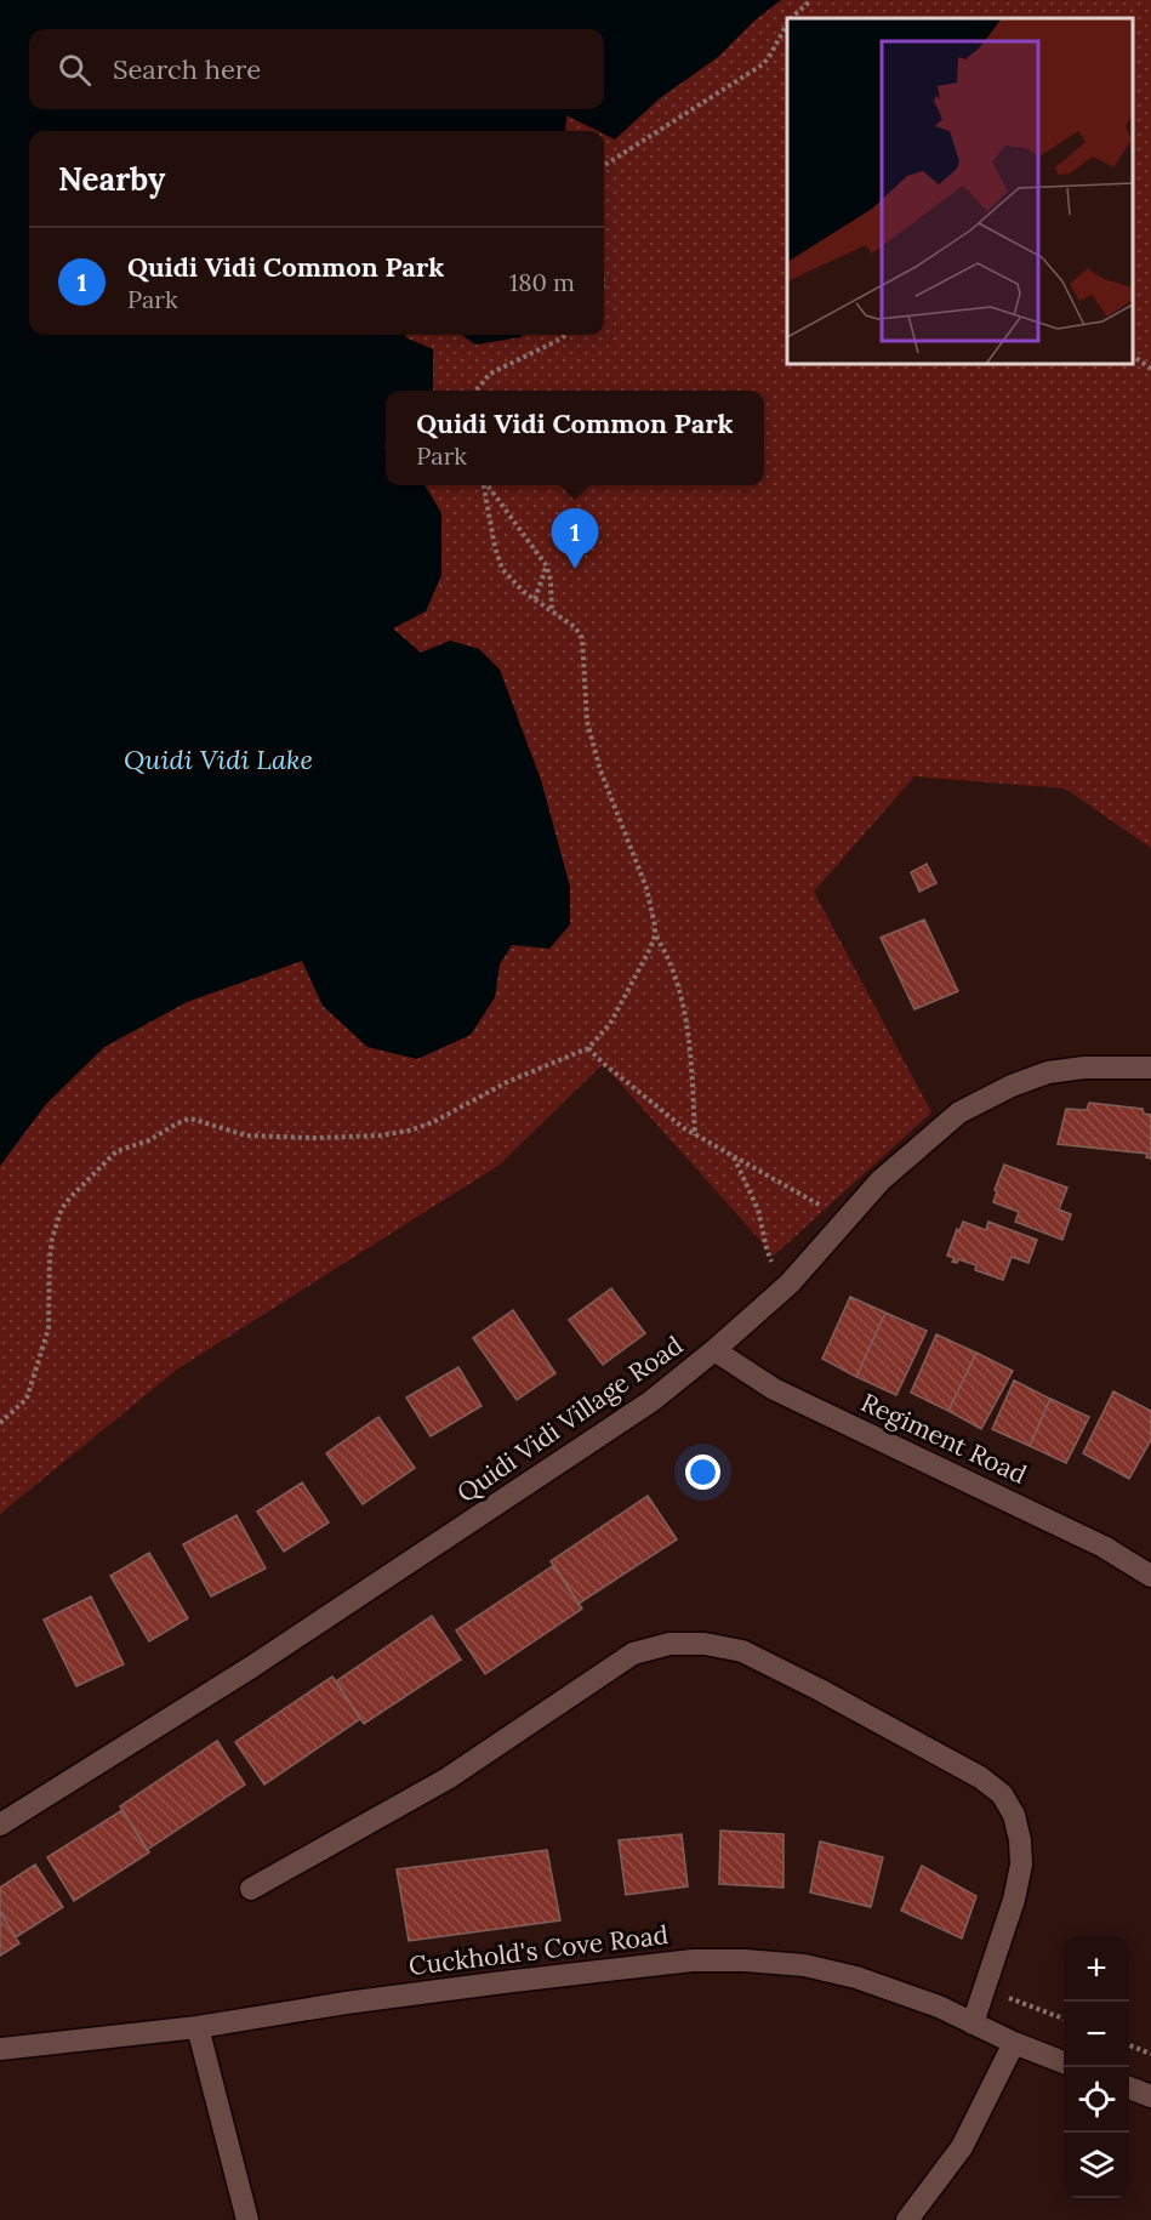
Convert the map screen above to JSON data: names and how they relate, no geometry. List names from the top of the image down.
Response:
{
  "streets": {
    "street": ["Quidi Vidi Village Road", "Regiment Road", "Cuckhold's Cove Road"]
  },
  "crossings": [
    ["Quidi Vidi Village Road", "Regiment Road"]
  ],
  "water": ["Quidi Vidi Lake"],
  "page": {
    "search": "Search here",
    "heading": "Nearby",
    "list": [
      {
        "mark": "1",
        "name": "Quidi Vidi Common Park",
        "note": "Park",
        "value": "180 m"
      }
    ],
    "popup": ["Quidi Vidi Common Park", "Park"],
    "pins": "1",
    "map_buttons": ["+", "−"]
  }
}
